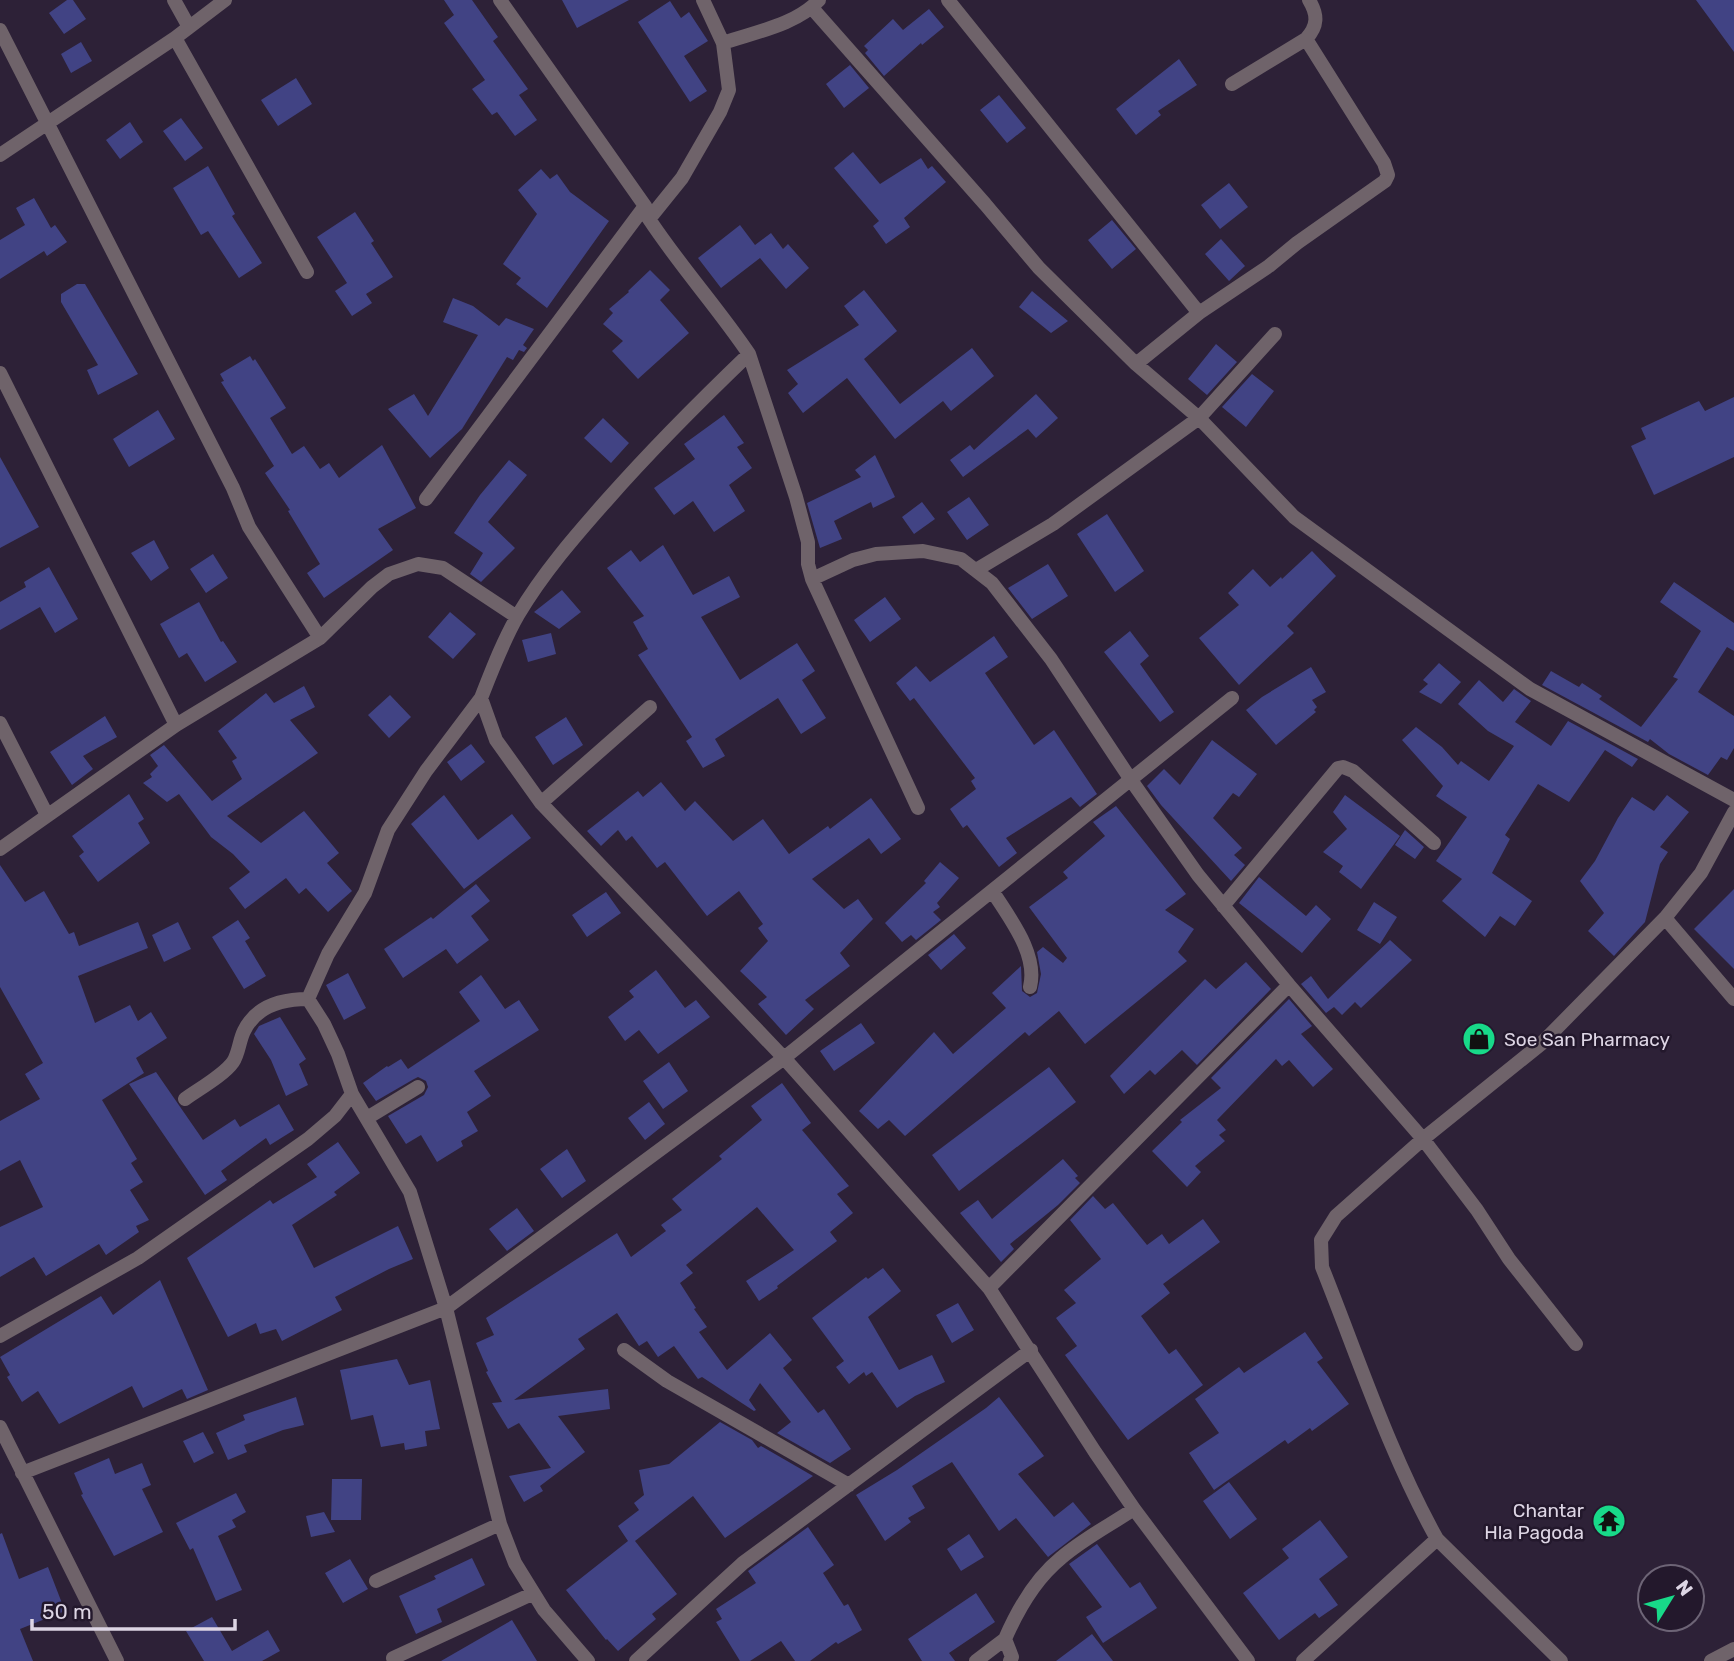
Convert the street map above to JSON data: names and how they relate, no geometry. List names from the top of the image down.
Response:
{
  "places": {
    "shop": ["Soe San Pharmacy"],
    "temple": ["Chantar Hla Pagoda"]
  },
  "scale_bar": "50 m",
  "north": "top right"
}
